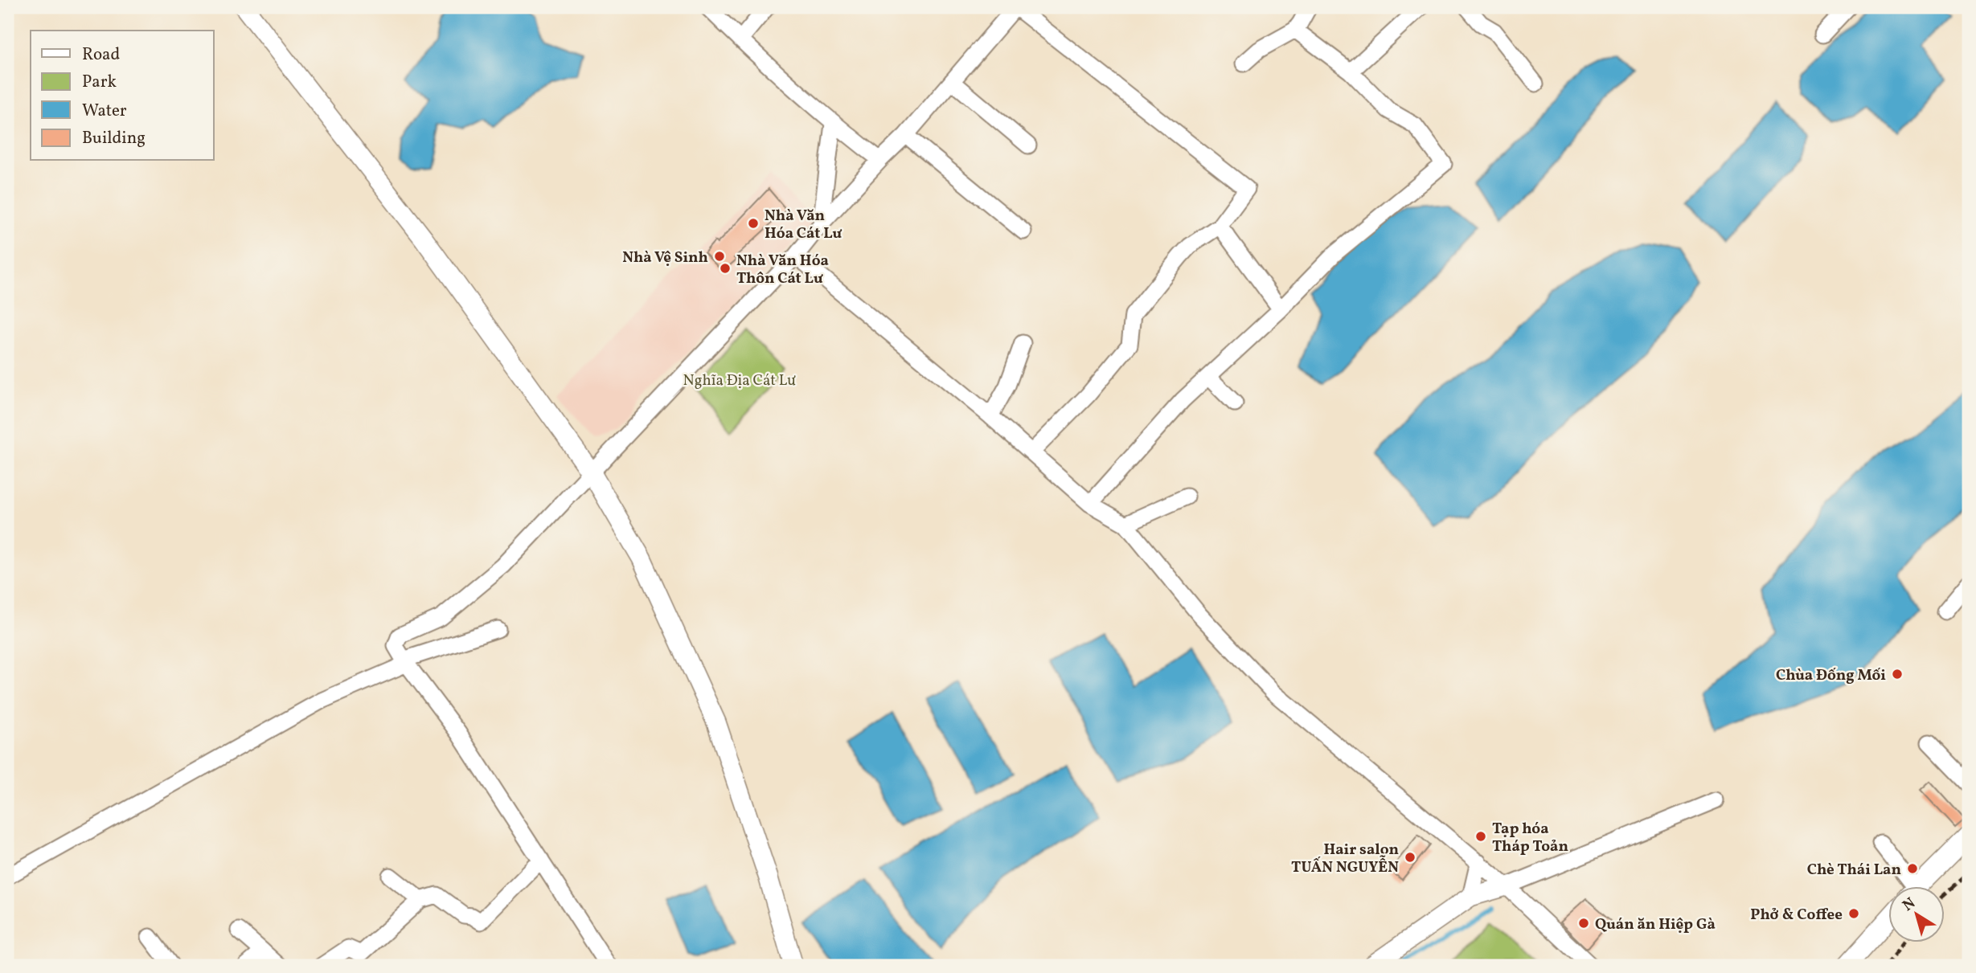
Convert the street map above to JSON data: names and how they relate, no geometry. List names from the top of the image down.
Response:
{
  "parks": ["Nghĩa Địa Cát Lư"],
  "places": [
    "Nhà Văn Hóa Cát Lư",
    "Nhà Vệ Sinh",
    "Nhà Văn Hóa Thôn Cát Lư",
    "Chùa Đống Mối",
    "Tạp hóa Tháp Toản",
    "Hair salon TUẤN NGUYỄN",
    "Chè Thái Lan",
    "Phở & Coffee",
    "Quán ăn Hiệp Gà"
  ],
  "legend": [
    "Road",
    "Park",
    "Water",
    "Building"
  ],
  "north": "top left"
}
